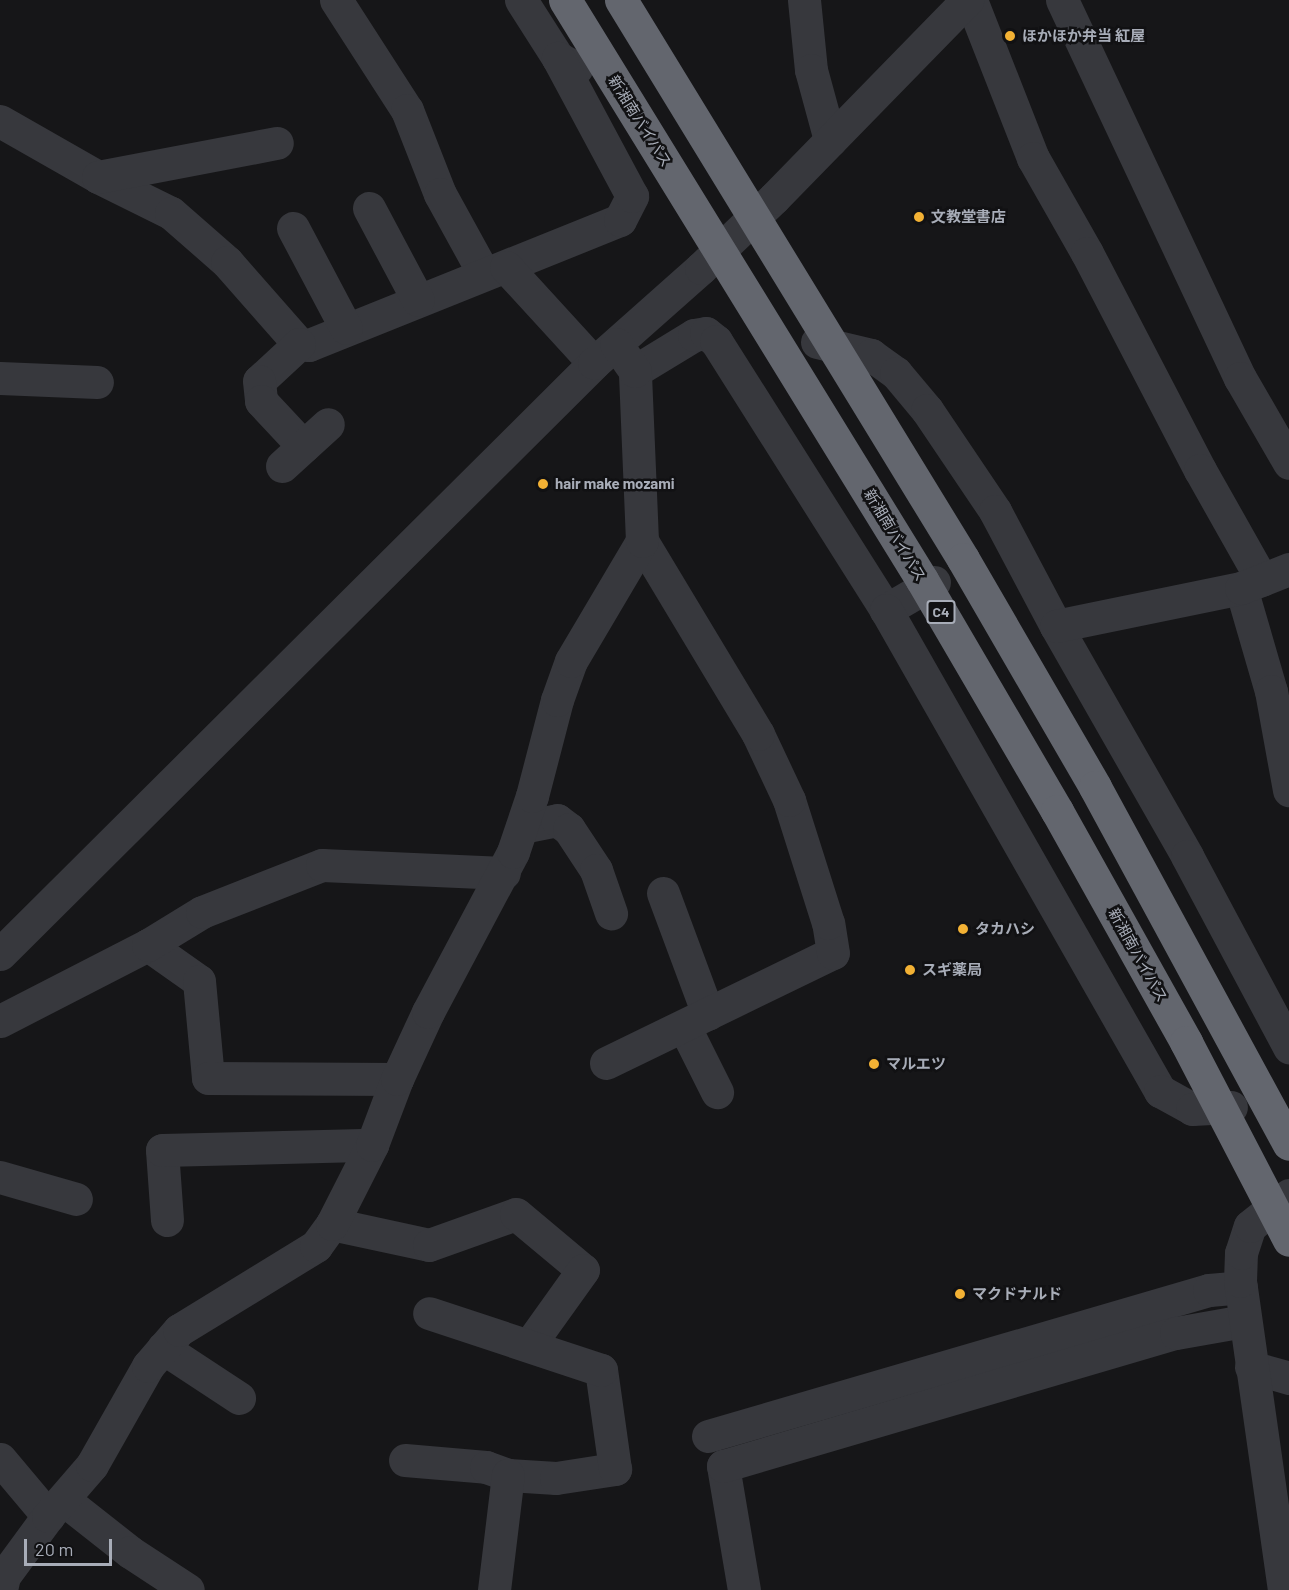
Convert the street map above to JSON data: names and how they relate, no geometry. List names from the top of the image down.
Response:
{
  "streets": {
    "highway": ["新湘南バイパス", "C4"]
  },
  "places": [
    "ほかほか弁当 紅屋",
    "文教堂書店",
    "hair make mozami",
    "タカハシ",
    "スギ薬局",
    "マルエツ",
    "マクドナルド"
  ],
  "scale_bar": "20 m"
}
